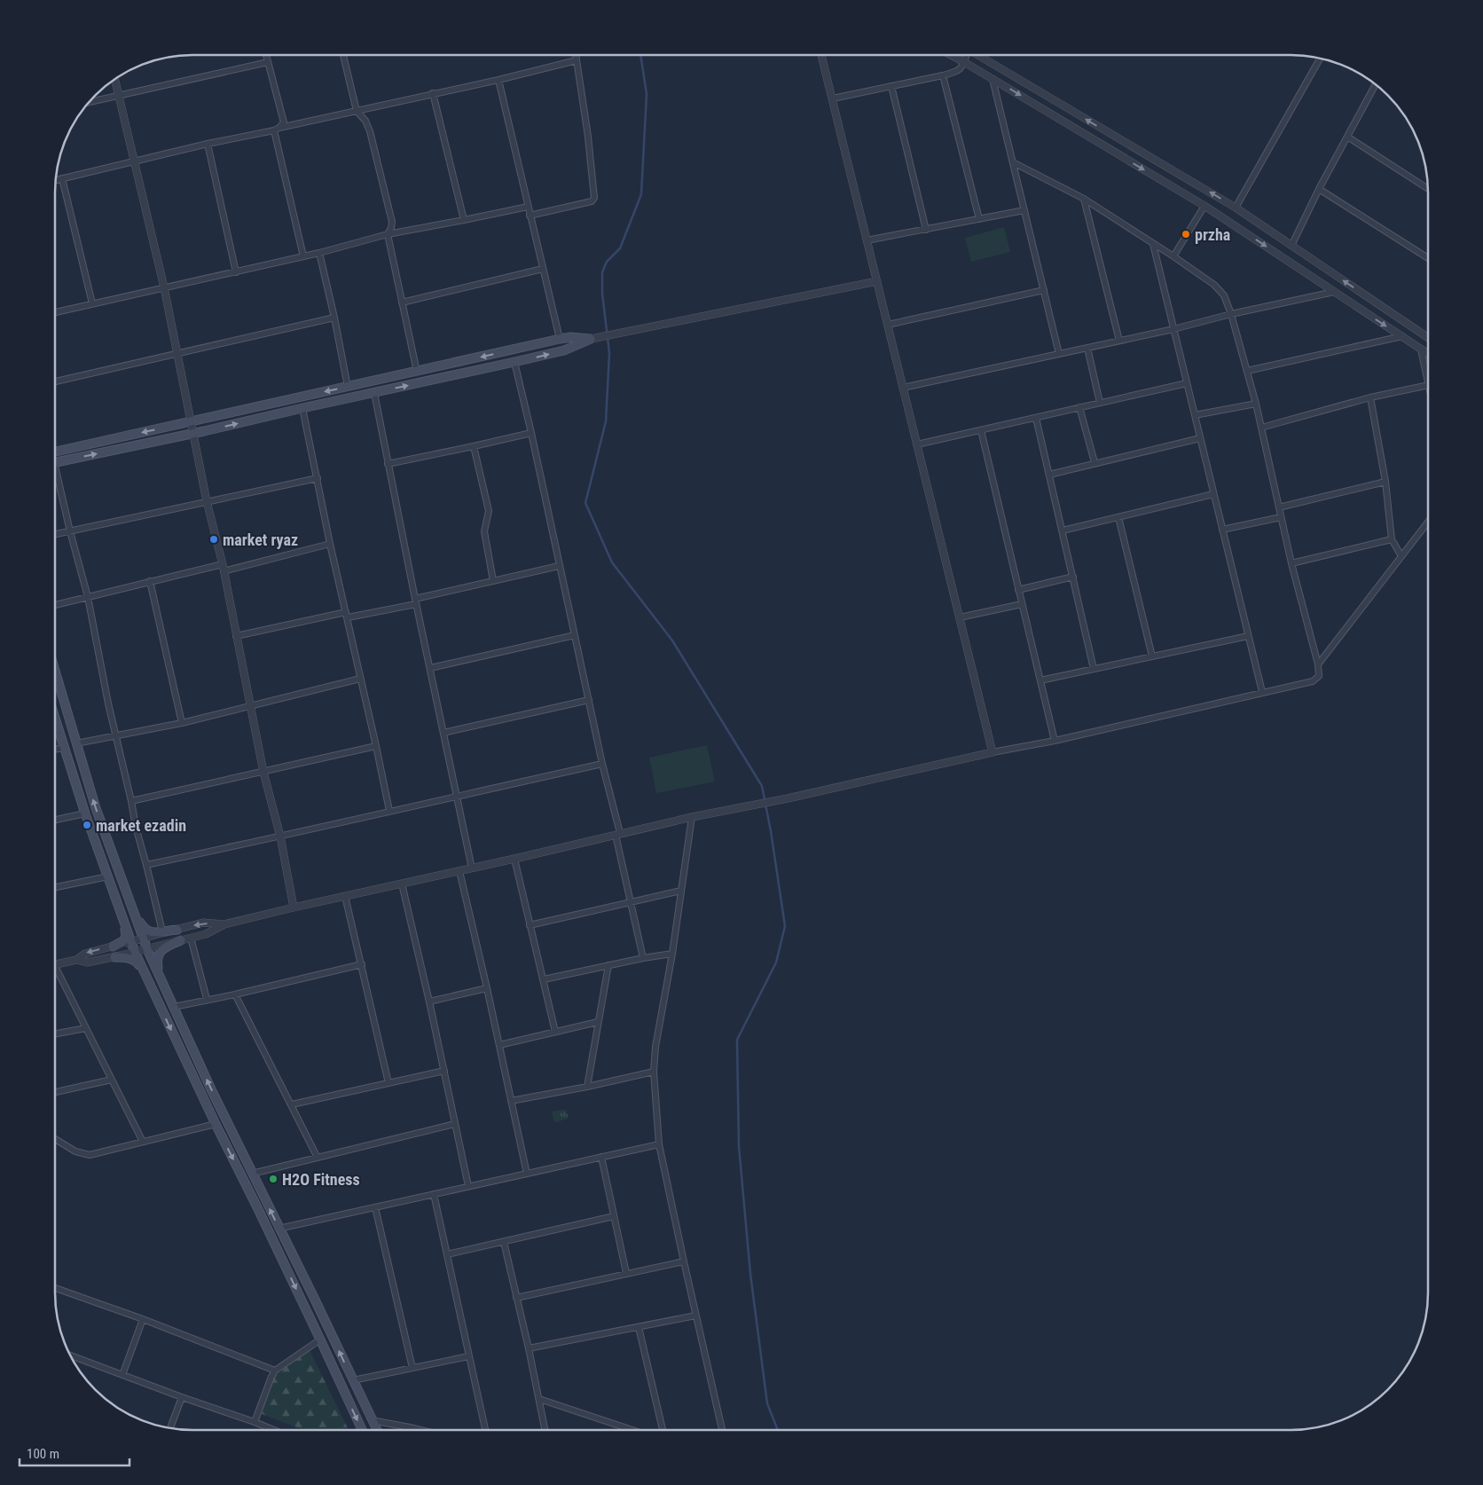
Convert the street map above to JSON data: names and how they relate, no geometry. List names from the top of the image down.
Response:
{
  "places": [
    "przha",
    "market ryaz",
    "market ezadin",
    "H2O Fitness"
  ],
  "scale_bar": "100 m"
}
